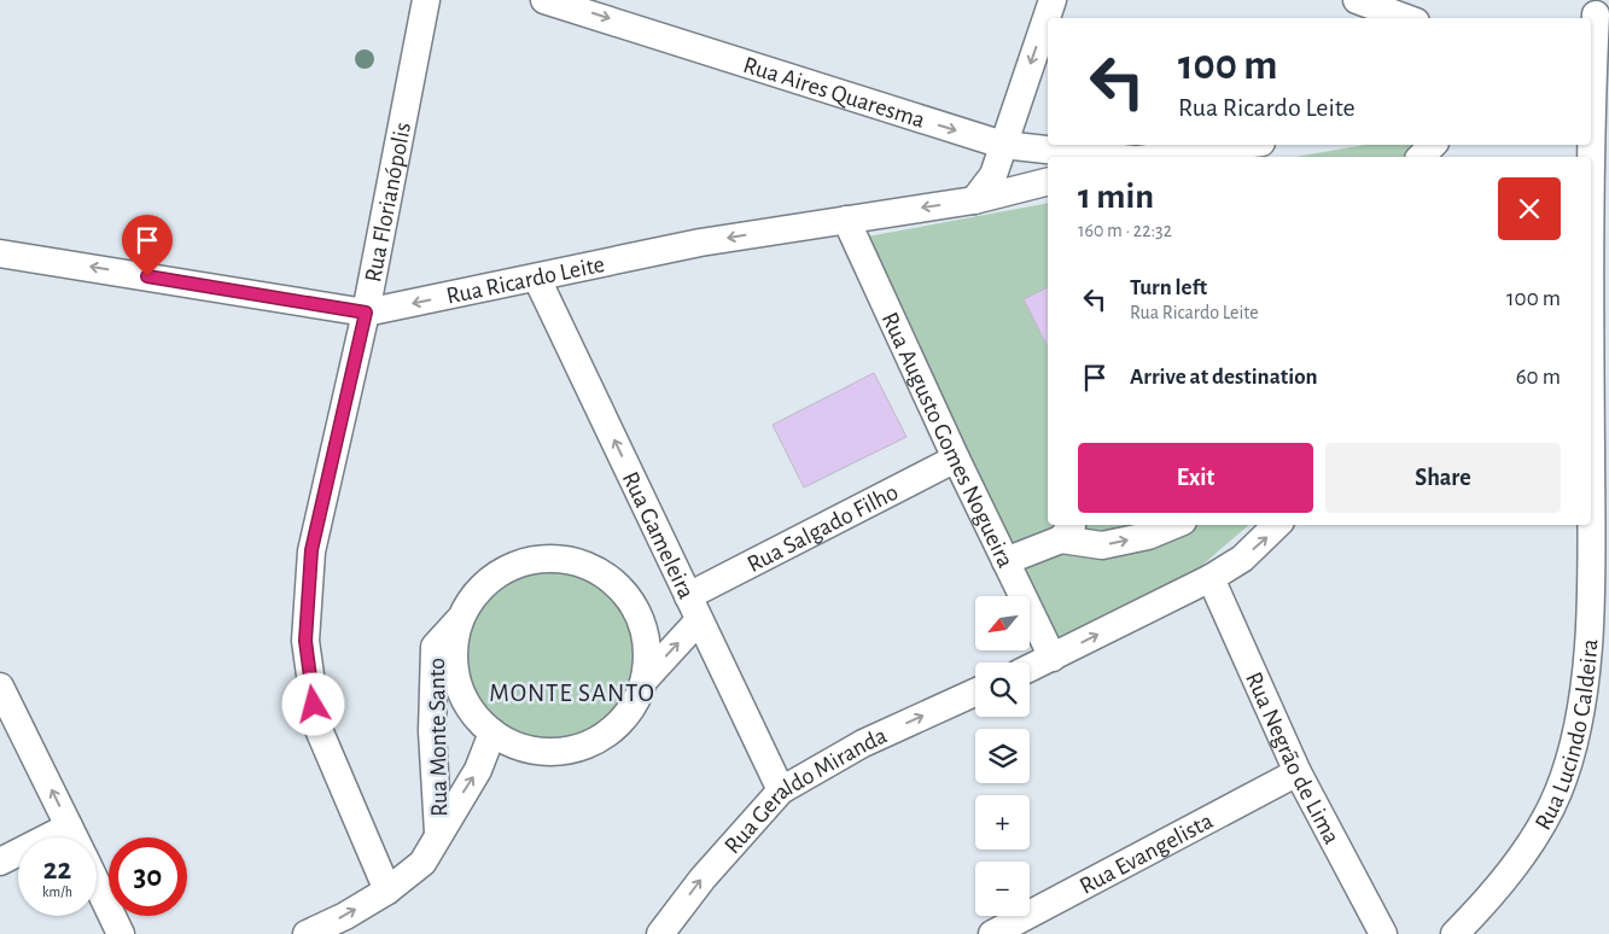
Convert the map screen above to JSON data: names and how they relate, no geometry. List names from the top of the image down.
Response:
{
  "streets": {
    "street": [
      "Rua Aires Quaresma",
      "Rua Florianópolis",
      "Rua Ricardo Leite",
      "Rua Augusto Gomes Nogueira",
      "Rua Salgado Filho",
      "Rua Gameleira",
      "Rua Lucindo Caldeira",
      "Rua Monte Santo",
      "Rua Negrão de Lima",
      "Rua Geraldo Miranda",
      "Rua Evangelista"
    ]
  },
  "crossings": [
    ["Rua Florianópolis", "Rua Ricardo Leite"],
    ["Rua Florianópolis", "Rua Monte Santo"],
    ["Rua Ricardo Leite", "Rua Augusto Gomes Nogueira"],
    ["Rua Ricardo Leite", "Rua Gameleira"],
    ["Rua Augusto Gomes Nogueira", "Rua Salgado Filho"],
    ["Rua Salgado Filho", "Rua Gameleira"],
    ["Rua Salgado Filho", "Rua Monte Santo"],
    ["Rua Gameleira", "Rua Geraldo Miranda"],
    ["Rua Negrão de Lima", "Rua Evangelista"]
  ],
  "one_way": [
    "Rua Aires Quaresma",
    "Rua Ricardo Leite",
    "Rua Gameleira",
    "Rua Monte Santo",
    "Rua Geraldo Miranda"
  ],
  "districts": ["MONTE SANTO"],
  "north": "bottom left",
  "page": {
    "turn": ["100 m", "Rua Ricardo Leite"],
    "heading": ["1 min", "160 m · 22:32"],
    "list": [
      {
        "name": "Turn left",
        "note": "Rua Ricardo Leite",
        "value": "100 m"
      },
      {
        "name": "Arrive at destination",
        "value": "60 m"
      }
    ],
    "buttons": ["Exit", "Share"],
    "map_buttons": ["+", "−"],
    "speed": "22 km/h",
    "limit": "30"
  }
}
